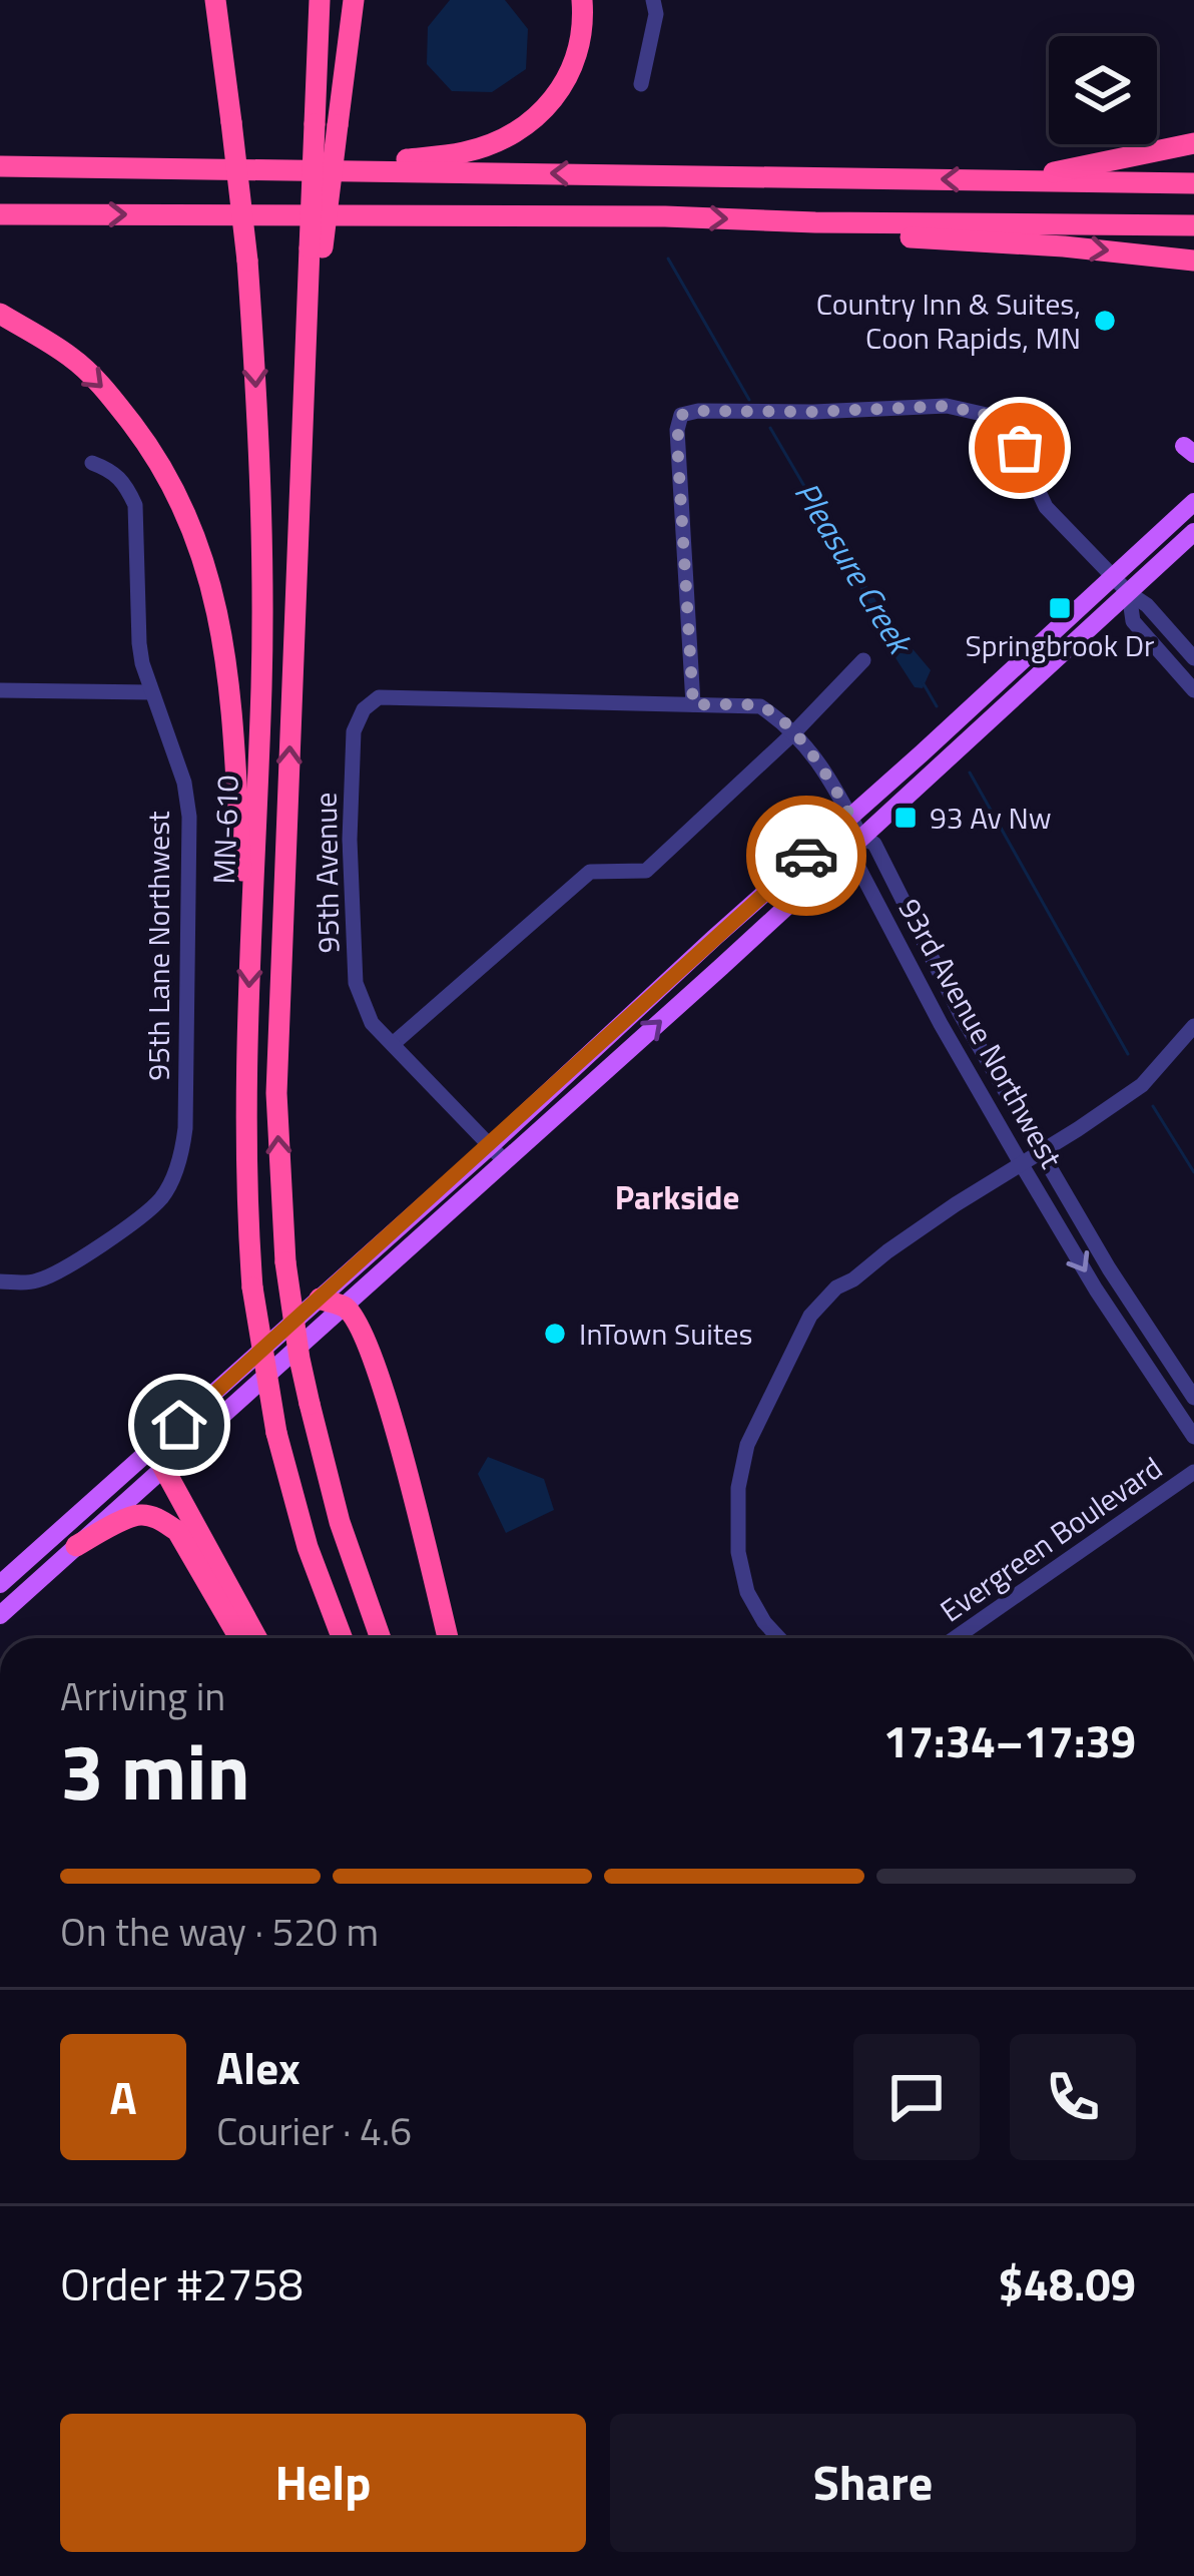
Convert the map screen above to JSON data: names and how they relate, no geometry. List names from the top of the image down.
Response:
{
  "streets": {
    "highway": ["MN-610"],
    "street": [
      "95th Avenue",
      "95th Lane Northwest",
      "93rd Avenue Northwest",
      "Evergreen Boulevard"
    ]
  },
  "districts": ["Parkside"],
  "water": ["Pleasure Creek"],
  "places": {
    "other": ["Country Inn & Suites, Coon Rapids, MN", "InTown Suites"],
    "transit": ["Springbrook Dr", "93 Av Nw"]
  },
  "page": {
    "heading": ["3 min", "Arriving in", "17:34–17:39"],
    "panel": [
      "Alex",
      "Courier · 4.6",
      "Order #2758",
      "$48.09"
    ],
    "bar": "On the way · 520 m",
    "round": "A",
    "buttons": ["Help", "Share"]
  }
}
